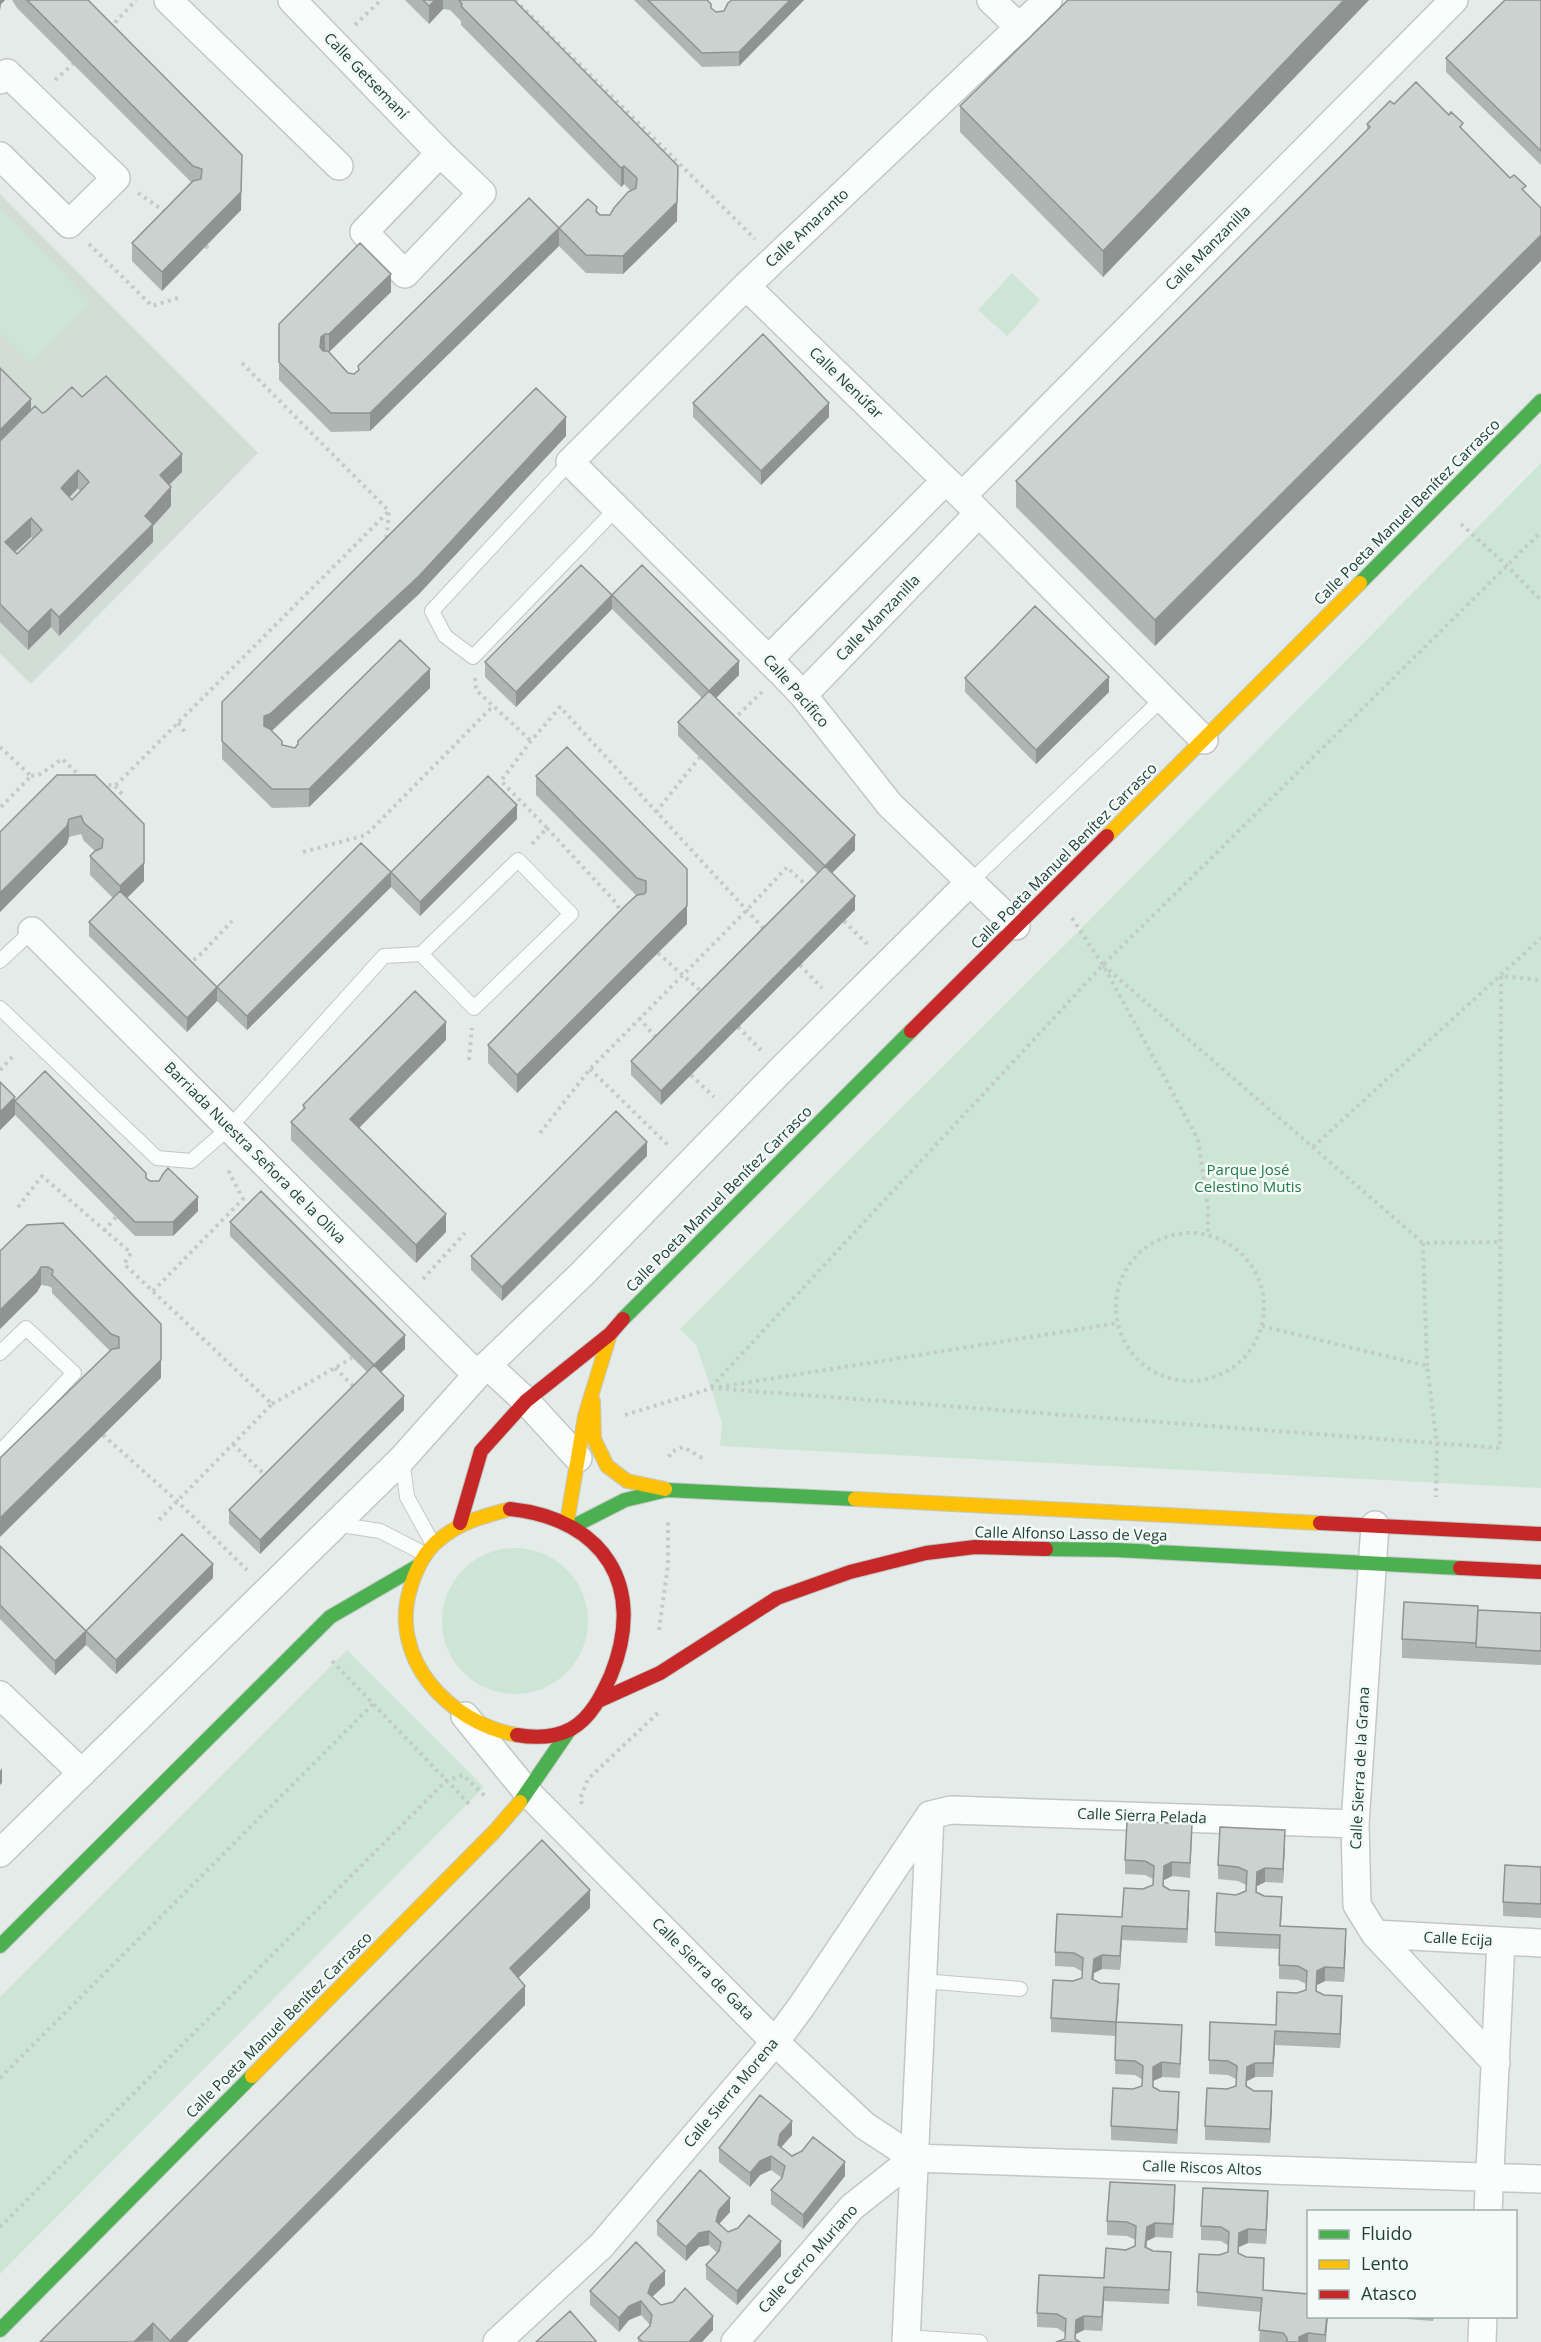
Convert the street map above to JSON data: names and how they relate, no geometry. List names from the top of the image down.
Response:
{
  "streets": {
    "main road": ["Calle Poeta Manuel Benítez Carrasco", "Calle Alfonso Lasso de Vega"],
    "street": [
      "Calle Getsemaní",
      "Calle Amaranto",
      "Calle Manzanilla",
      "Calle Nenúfar",
      "Calle Pacifico",
      "Barriada Nuestra Señora de la Oliva",
      "Calle Sierra de la Grana",
      "Calle Sierra Pelada",
      "Calle Ecija",
      "Calle Sierra de Gata",
      "Calle Sierra Morena",
      "Calle Riscos Altos",
      "Calle Cerro Muriano"
    ]
  },
  "crossings": [
    ["Calle Amaranto", "Calle Nenúfar"],
    ["Calle Amaranto", "Calle Pacifico"],
    ["Calle Manzanilla", "Calle Nenúfar"],
    ["Calle Manzanilla", "Calle Pacifico"],
    ["Calle Nenúfar", "Calle Poeta Manuel Benítez Carrasco"],
    ["Calle Poeta Manuel Benítez Carrasco", "Calle Pacifico"],
    ["Calle Poeta Manuel Benítez Carrasco", "Barriada Nuestra Señora de la Oliva"],
    ["Calle Poeta Manuel Benítez Carrasco", "Calle Alfonso Lasso de Vega"],
    ["Calle Poeta Manuel Benítez Carrasco", "Calle Sierra de Gata"],
    ["Calle Alfonso Lasso de Vega", "Calle Sierra de la Grana"],
    ["Calle Sierra de la Grana", "Calle Sierra Pelada"],
    ["Calle Sierra de la Grana", "Calle Ecija"],
    ["Calle Sierra Pelada", "Calle Sierra Morena"],
    ["Calle Sierra de Gata", "Calle Sierra Morena"],
    ["Calle Sierra de Gata", "Calle Riscos Altos"],
    ["Calle Sierra de Gata", "Calle Cerro Muriano"],
    ["Calle Riscos Altos", "Calle Cerro Muriano"]
  ],
  "parks": ["Parque José Celestino Mutis"],
  "legend": ["Fluido", "Lento", "Atasco"]
}
